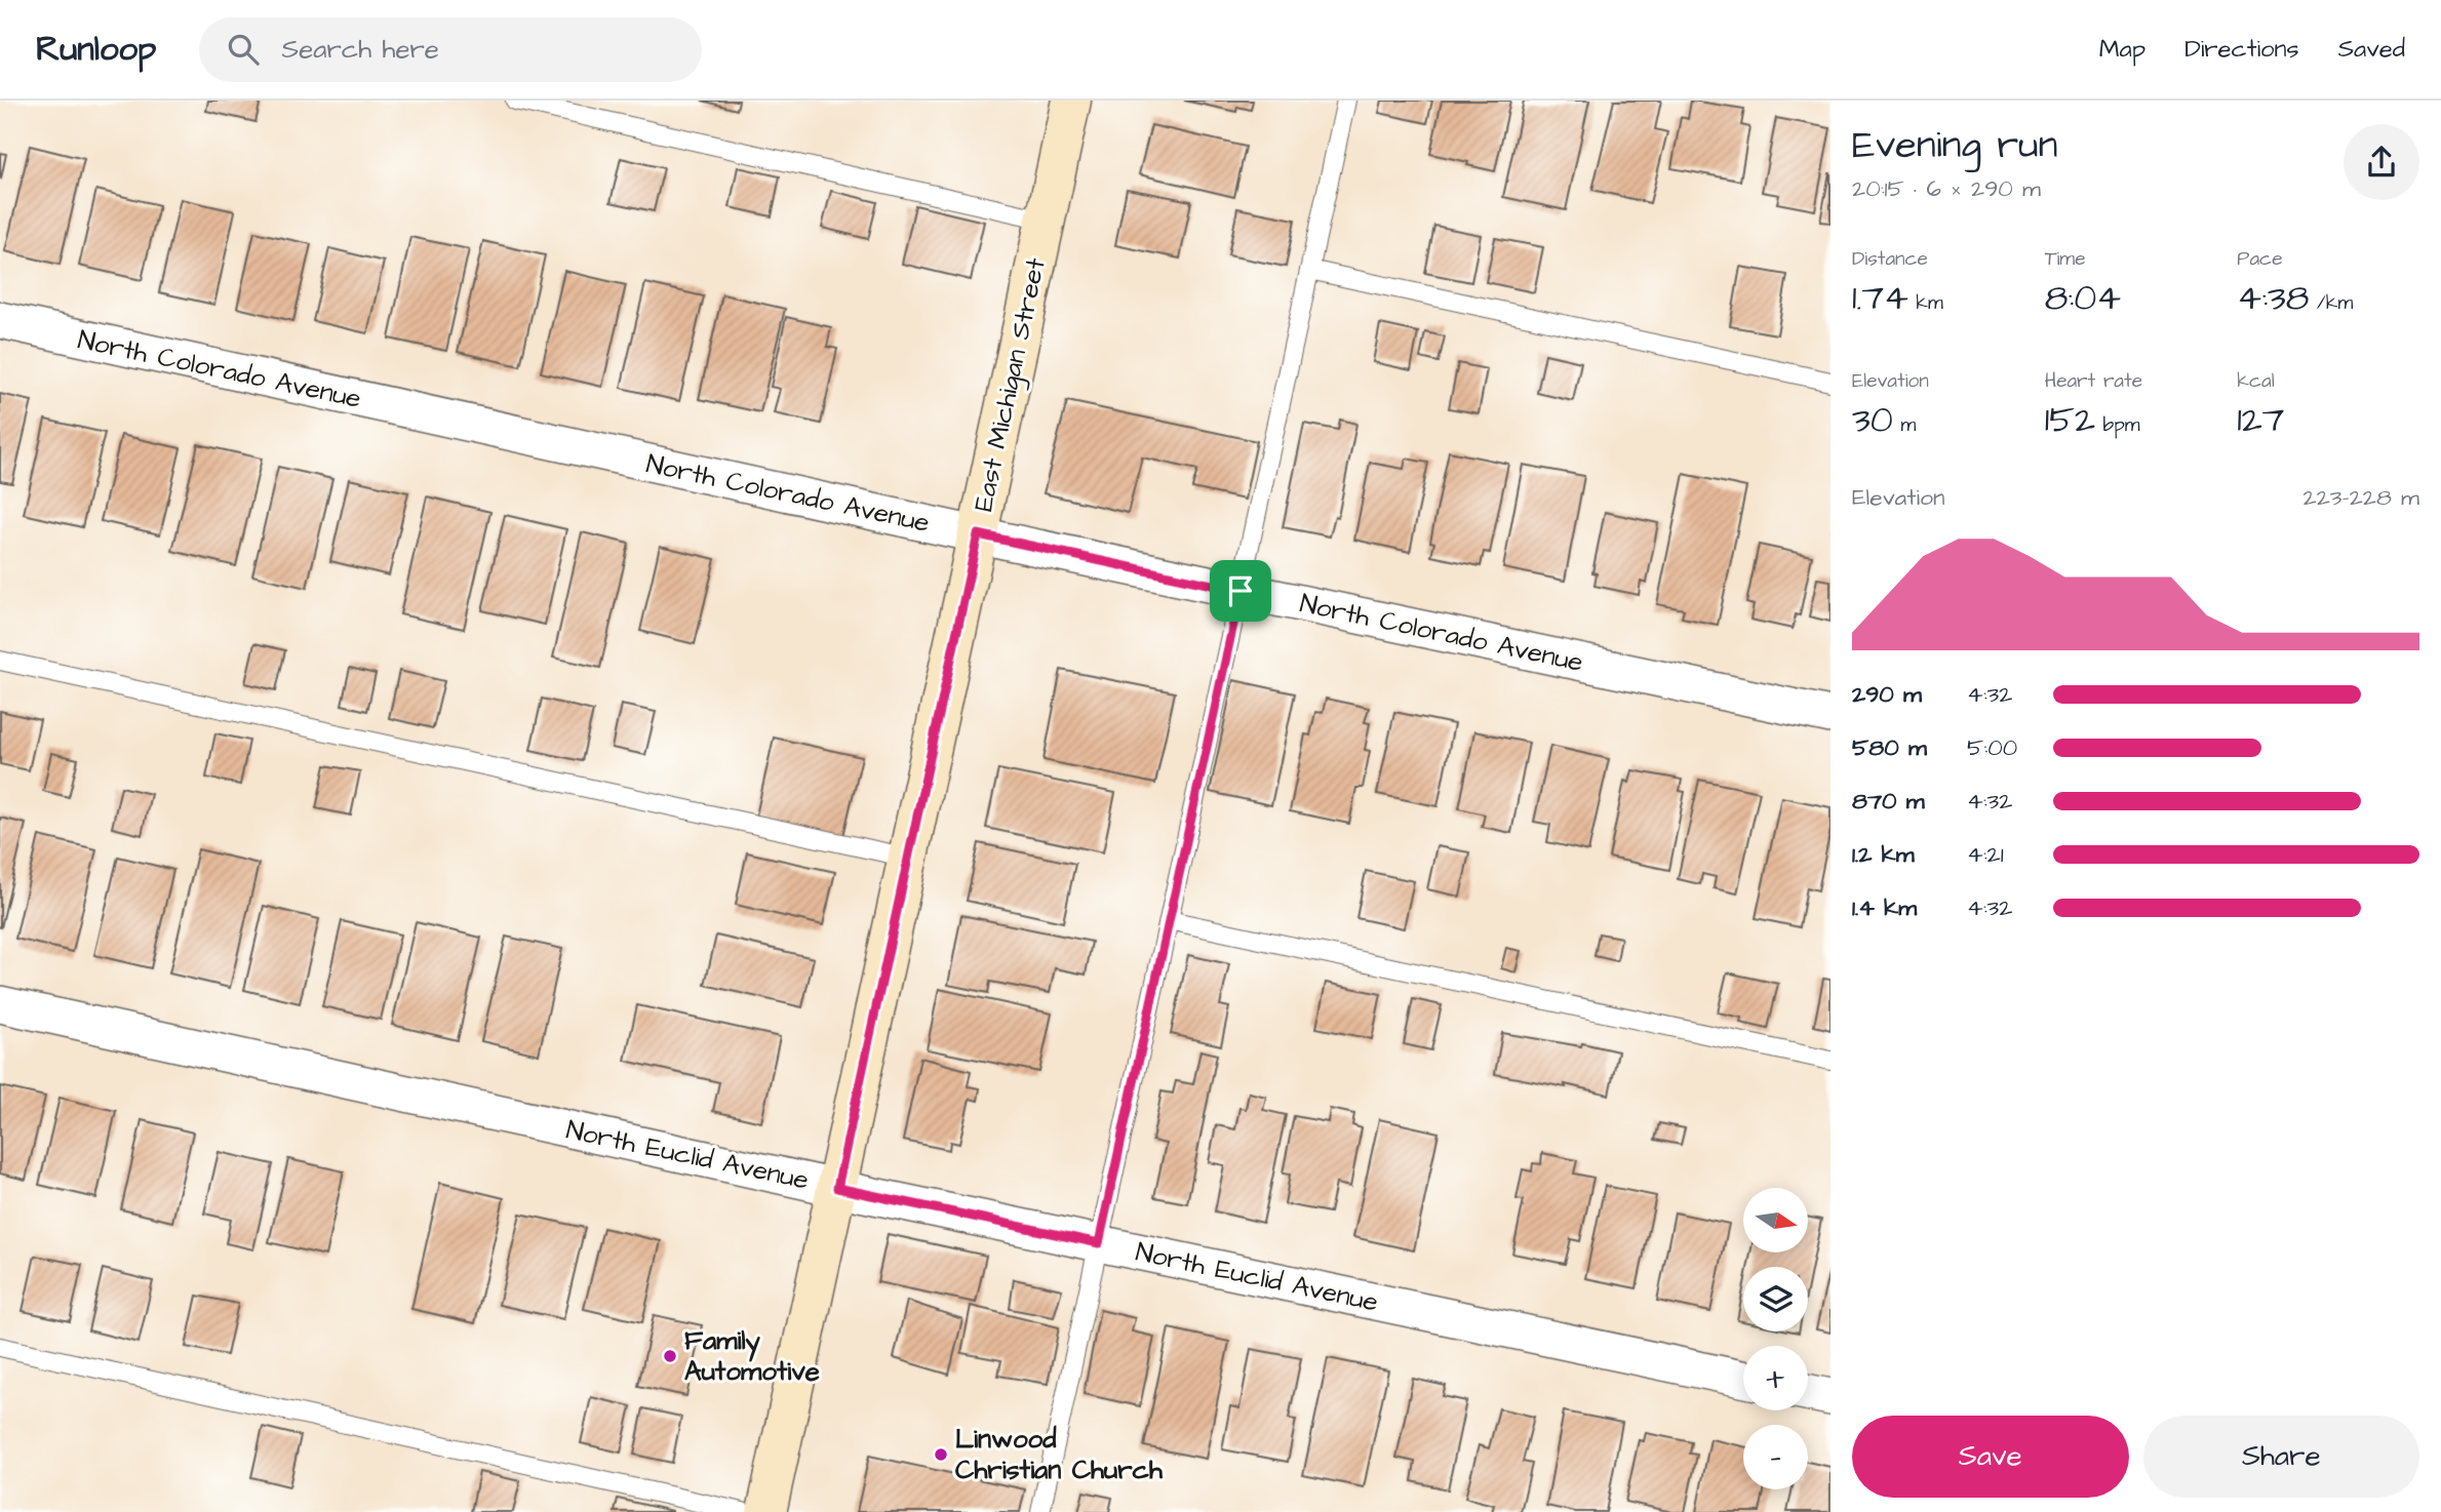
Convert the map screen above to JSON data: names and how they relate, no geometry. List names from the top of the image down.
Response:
{
  "streets": {
    "main road": ["East Michigan Street"],
    "street": ["North Colorado Avenue", "North Euclid Avenue"]
  },
  "crossings": [
    ["North Colorado Avenue", "East Michigan Street"],
    ["East Michigan Street", "North Euclid Avenue"]
  ],
  "places": ["Family Automotive", "Linwood Christian Church"],
  "north": "right",
  "page": {
    "header": "Runloop",
    "search": "Search here",
    "nav": ["Map", "Directions", "Saved"],
    "heading": ["Evening run", "20:15 · 6 × 290 m"],
    "stats": [
      ["Distance", "1.74 km"],
      ["Time", "8:04"],
      ["Pace", "4:38 /km"],
      ["Elevation", "30 m"],
      ["Heart rate", "152 bpm"],
      ["kcal", "127"]
    ],
    "chart": ["Elevation", "223–228 m"],
    "list": [
      {
        "name": "290 m",
        "note": "4:32"
      },
      {
        "name": "580 m",
        "note": "5:00"
      },
      {
        "name": "870 m",
        "note": "4:32"
      },
      {
        "name": "1.2 km",
        "note": "4:21"
      },
      {
        "name": "1.4 km",
        "note": "4:32"
      }
    ],
    "map_buttons": ["+", "−"],
    "buttons": ["Save", "Share"]
  }
}
